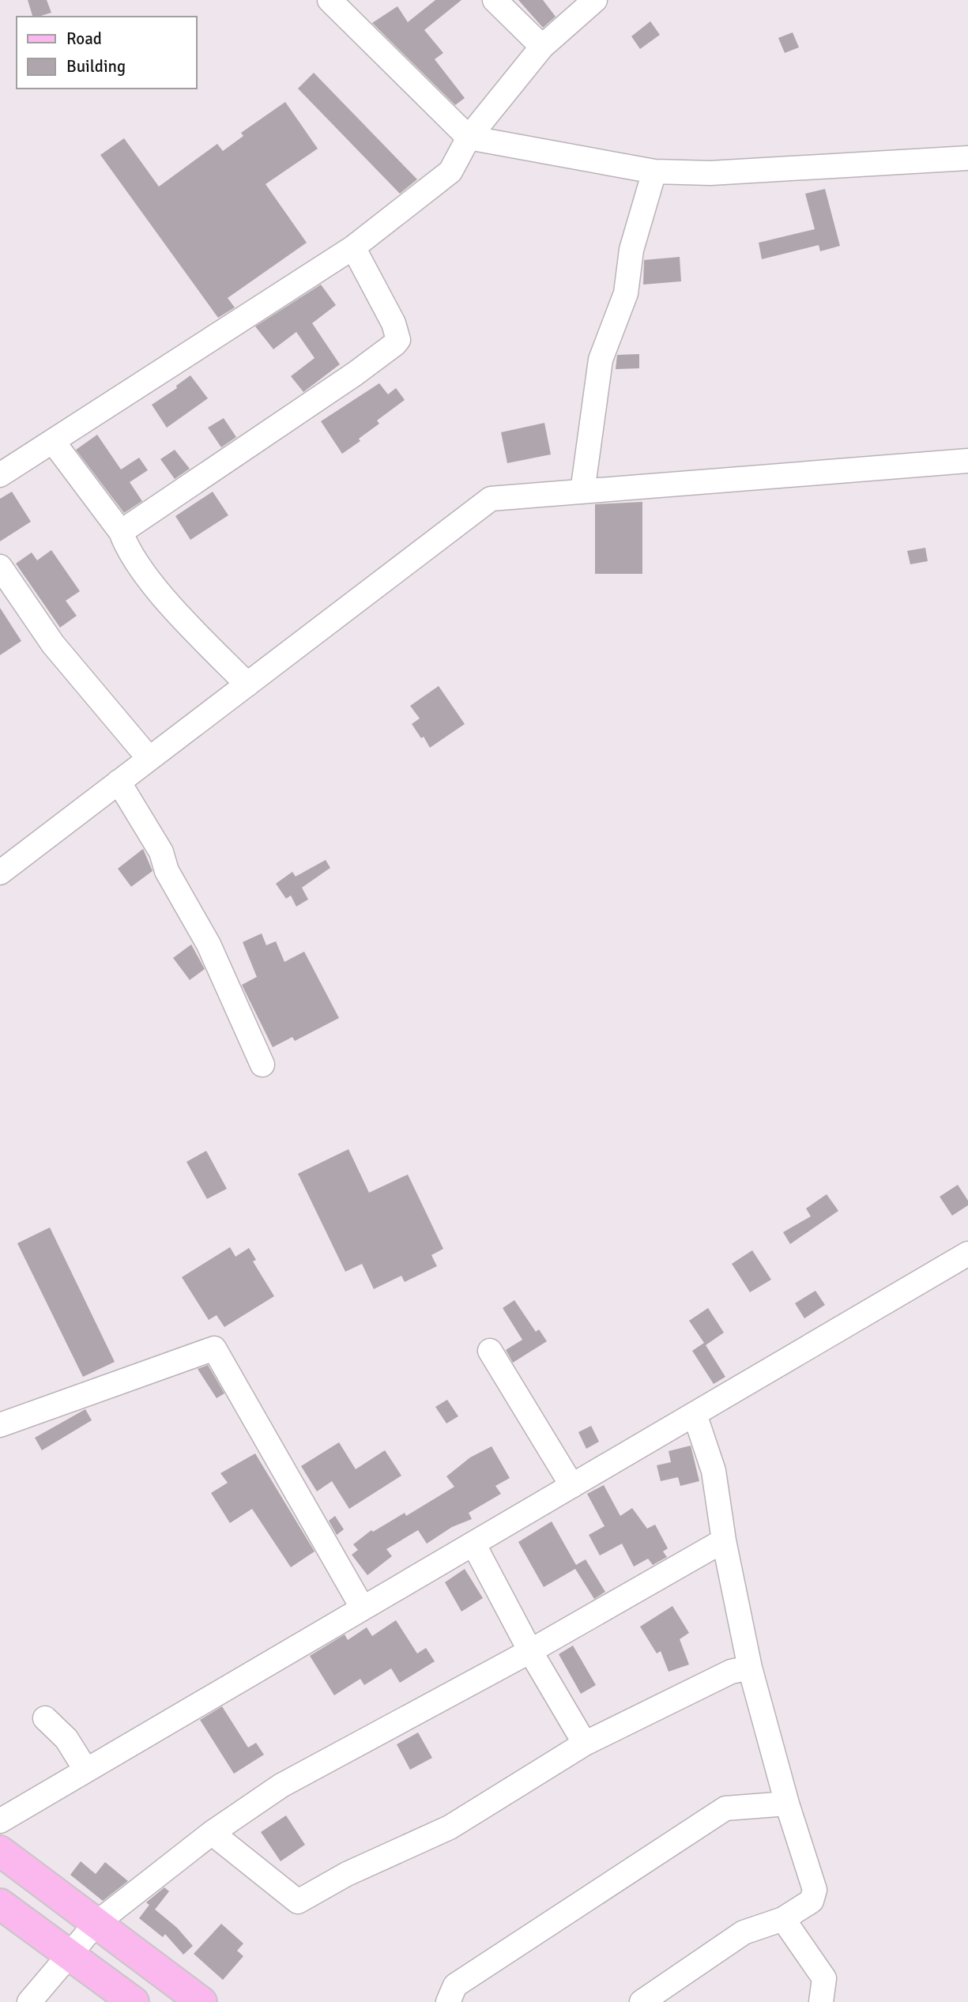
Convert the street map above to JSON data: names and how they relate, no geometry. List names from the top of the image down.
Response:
{
  "legend": ["Road", "Building"]
}
